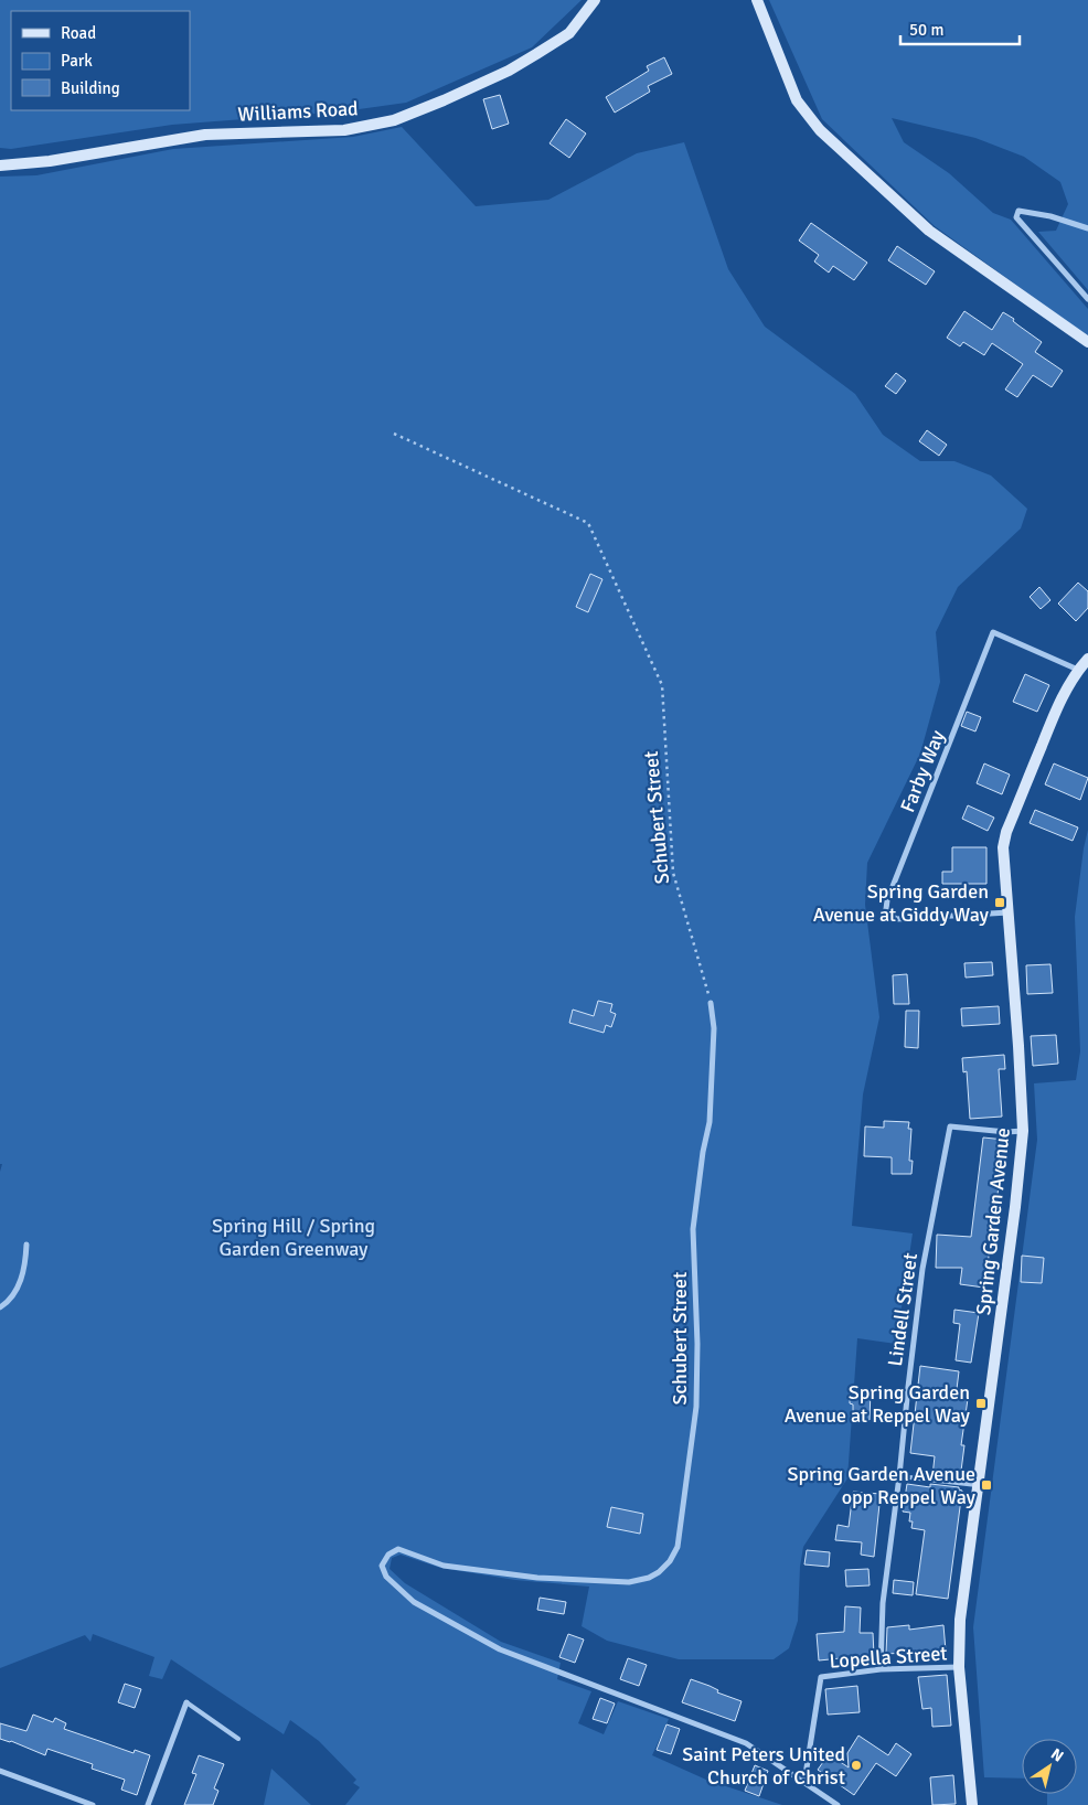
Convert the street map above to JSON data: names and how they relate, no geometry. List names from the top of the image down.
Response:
{
  "streets": {
    "street": [
      "Williams Road",
      "Farby Way",
      "Schubert Street",
      "Spring Garden Avenue",
      "Lindell Street",
      "Lopella Street"
    ]
  },
  "crossings": [
    ["Farby Way", "Spring Garden Avenue"],
    ["Schubert Street", "Lopella Street"],
    ["Spring Garden Avenue", "Lindell Street"],
    ["Spring Garden Avenue", "Lopella Street"],
    ["Lindell Street", "Lopella Street"]
  ],
  "parks": ["Spring Hill / Spring Garden Greenway"],
  "places": {
    "transit": ["Spring Garden Avenue at Giddy Way", "Spring Garden Avenue at Reppel Way", "Spring Garden Avenue opp Reppel Way"],
    "other": ["Saint Peters United Church of Christ"]
  },
  "legend": ["Road", "Park", "Building"],
  "scale_bar": "50 m",
  "north": "top right"
}
